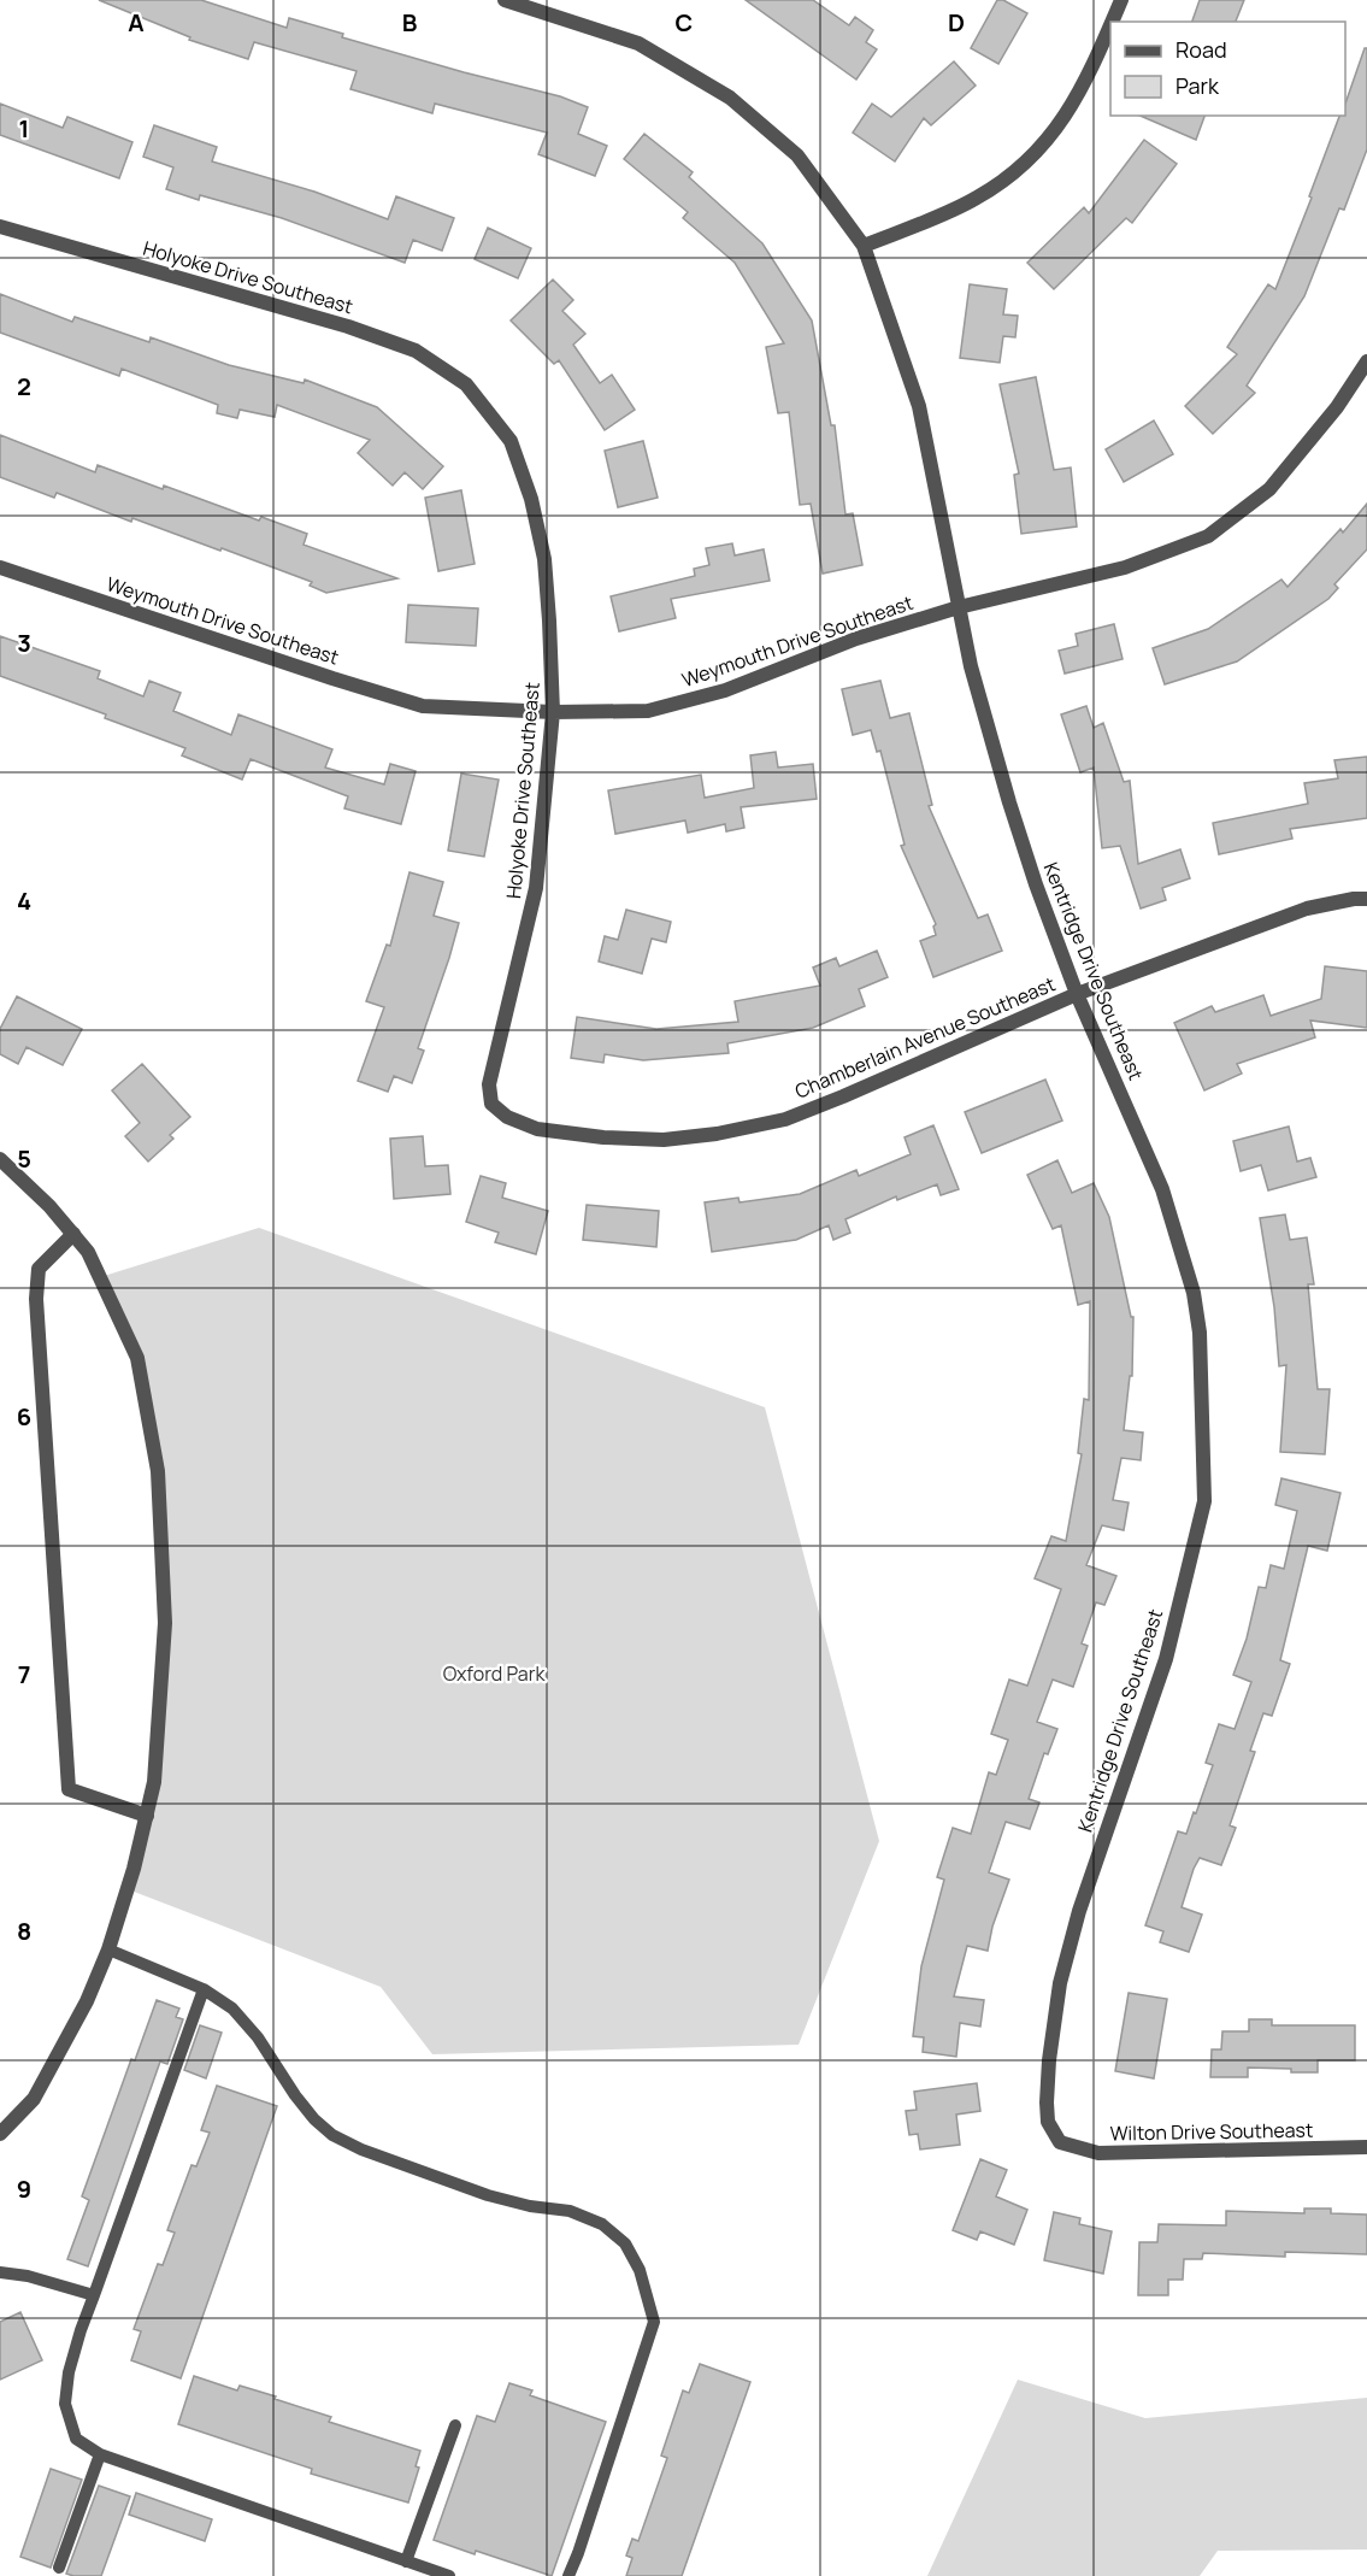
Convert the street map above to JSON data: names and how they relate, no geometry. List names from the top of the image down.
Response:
{
  "streets": {
    "street": [
      "Holyoke Drive Southeast",
      "Weymouth Drive Southeast",
      "Kentridge Drive Southeast",
      "Chamberlain Avenue Southeast",
      "Wilton Drive Southeast"
    ]
  },
  "crossings": [
    ["Holyoke Drive Southeast", "Weymouth Drive Southeast"],
    ["Holyoke Drive Southeast", "Chamberlain Avenue Southeast"],
    ["Weymouth Drive Southeast", "Kentridge Drive Southeast"],
    ["Kentridge Drive Southeast", "Chamberlain Avenue Southeast"],
    ["Kentridge Drive Southeast", "Wilton Drive Southeast"]
  ],
  "parks": ["Oxford Park"],
  "legend": ["Road", "Park"],
  "grid": {
    "columns": [
      "A",
      "B",
      "C",
      "D"
    ],
    "rows": [
      "1",
      "2",
      "3",
      "4",
      "5",
      "6",
      "7",
      "8",
      "9"
    ]
  }
}
